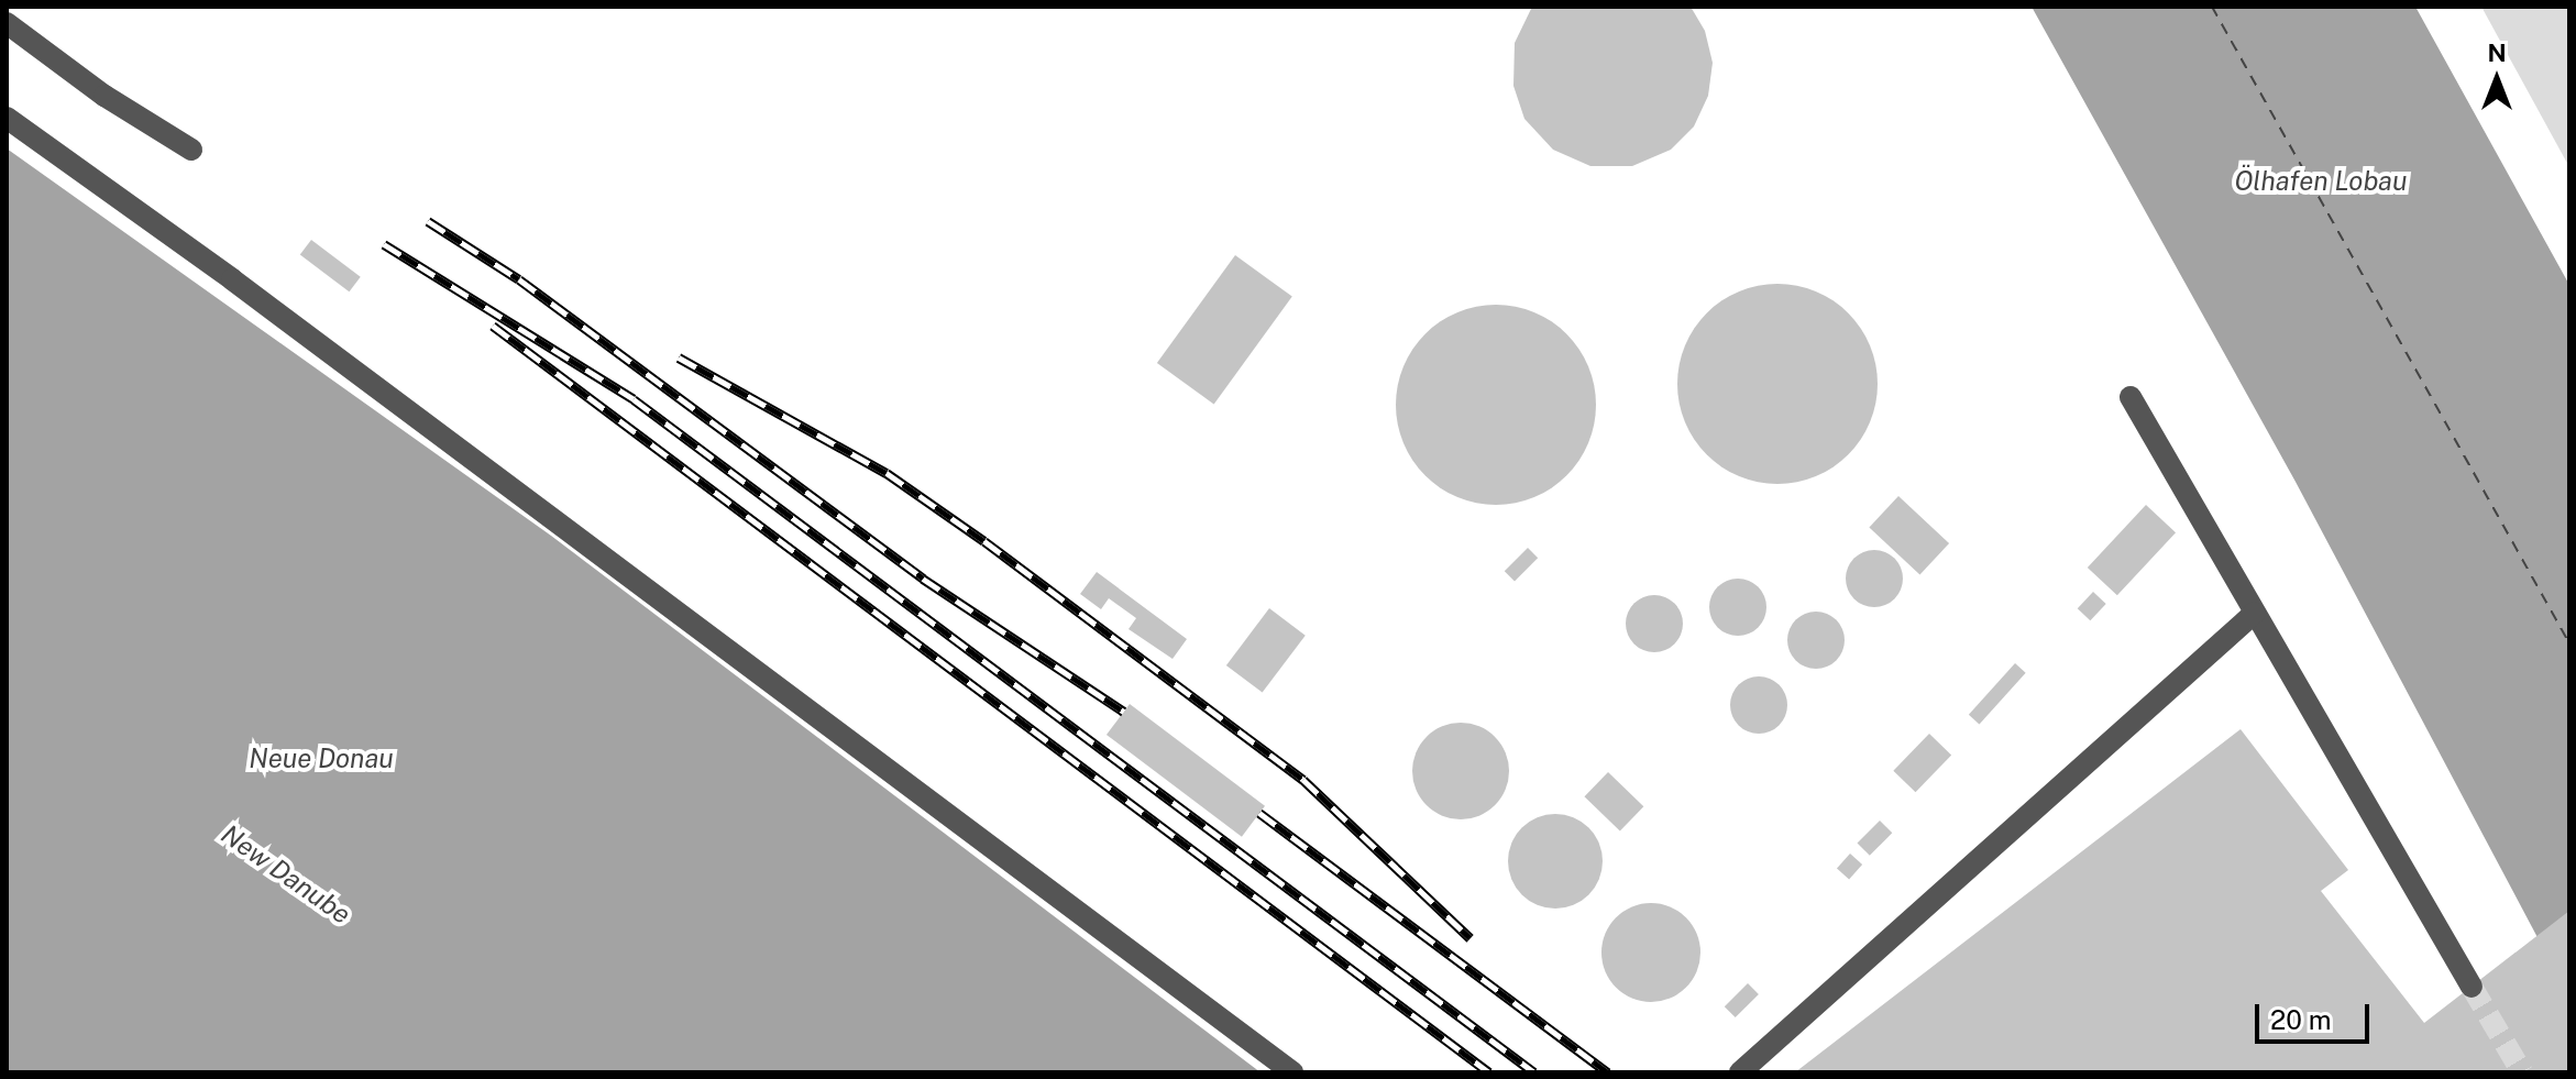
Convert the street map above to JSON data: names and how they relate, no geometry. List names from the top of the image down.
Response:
{
  "water": ["Ölhafen Lobau", "Neue Donau", "New Danube"],
  "scale_bar": "20 m",
  "north": "top"
}
